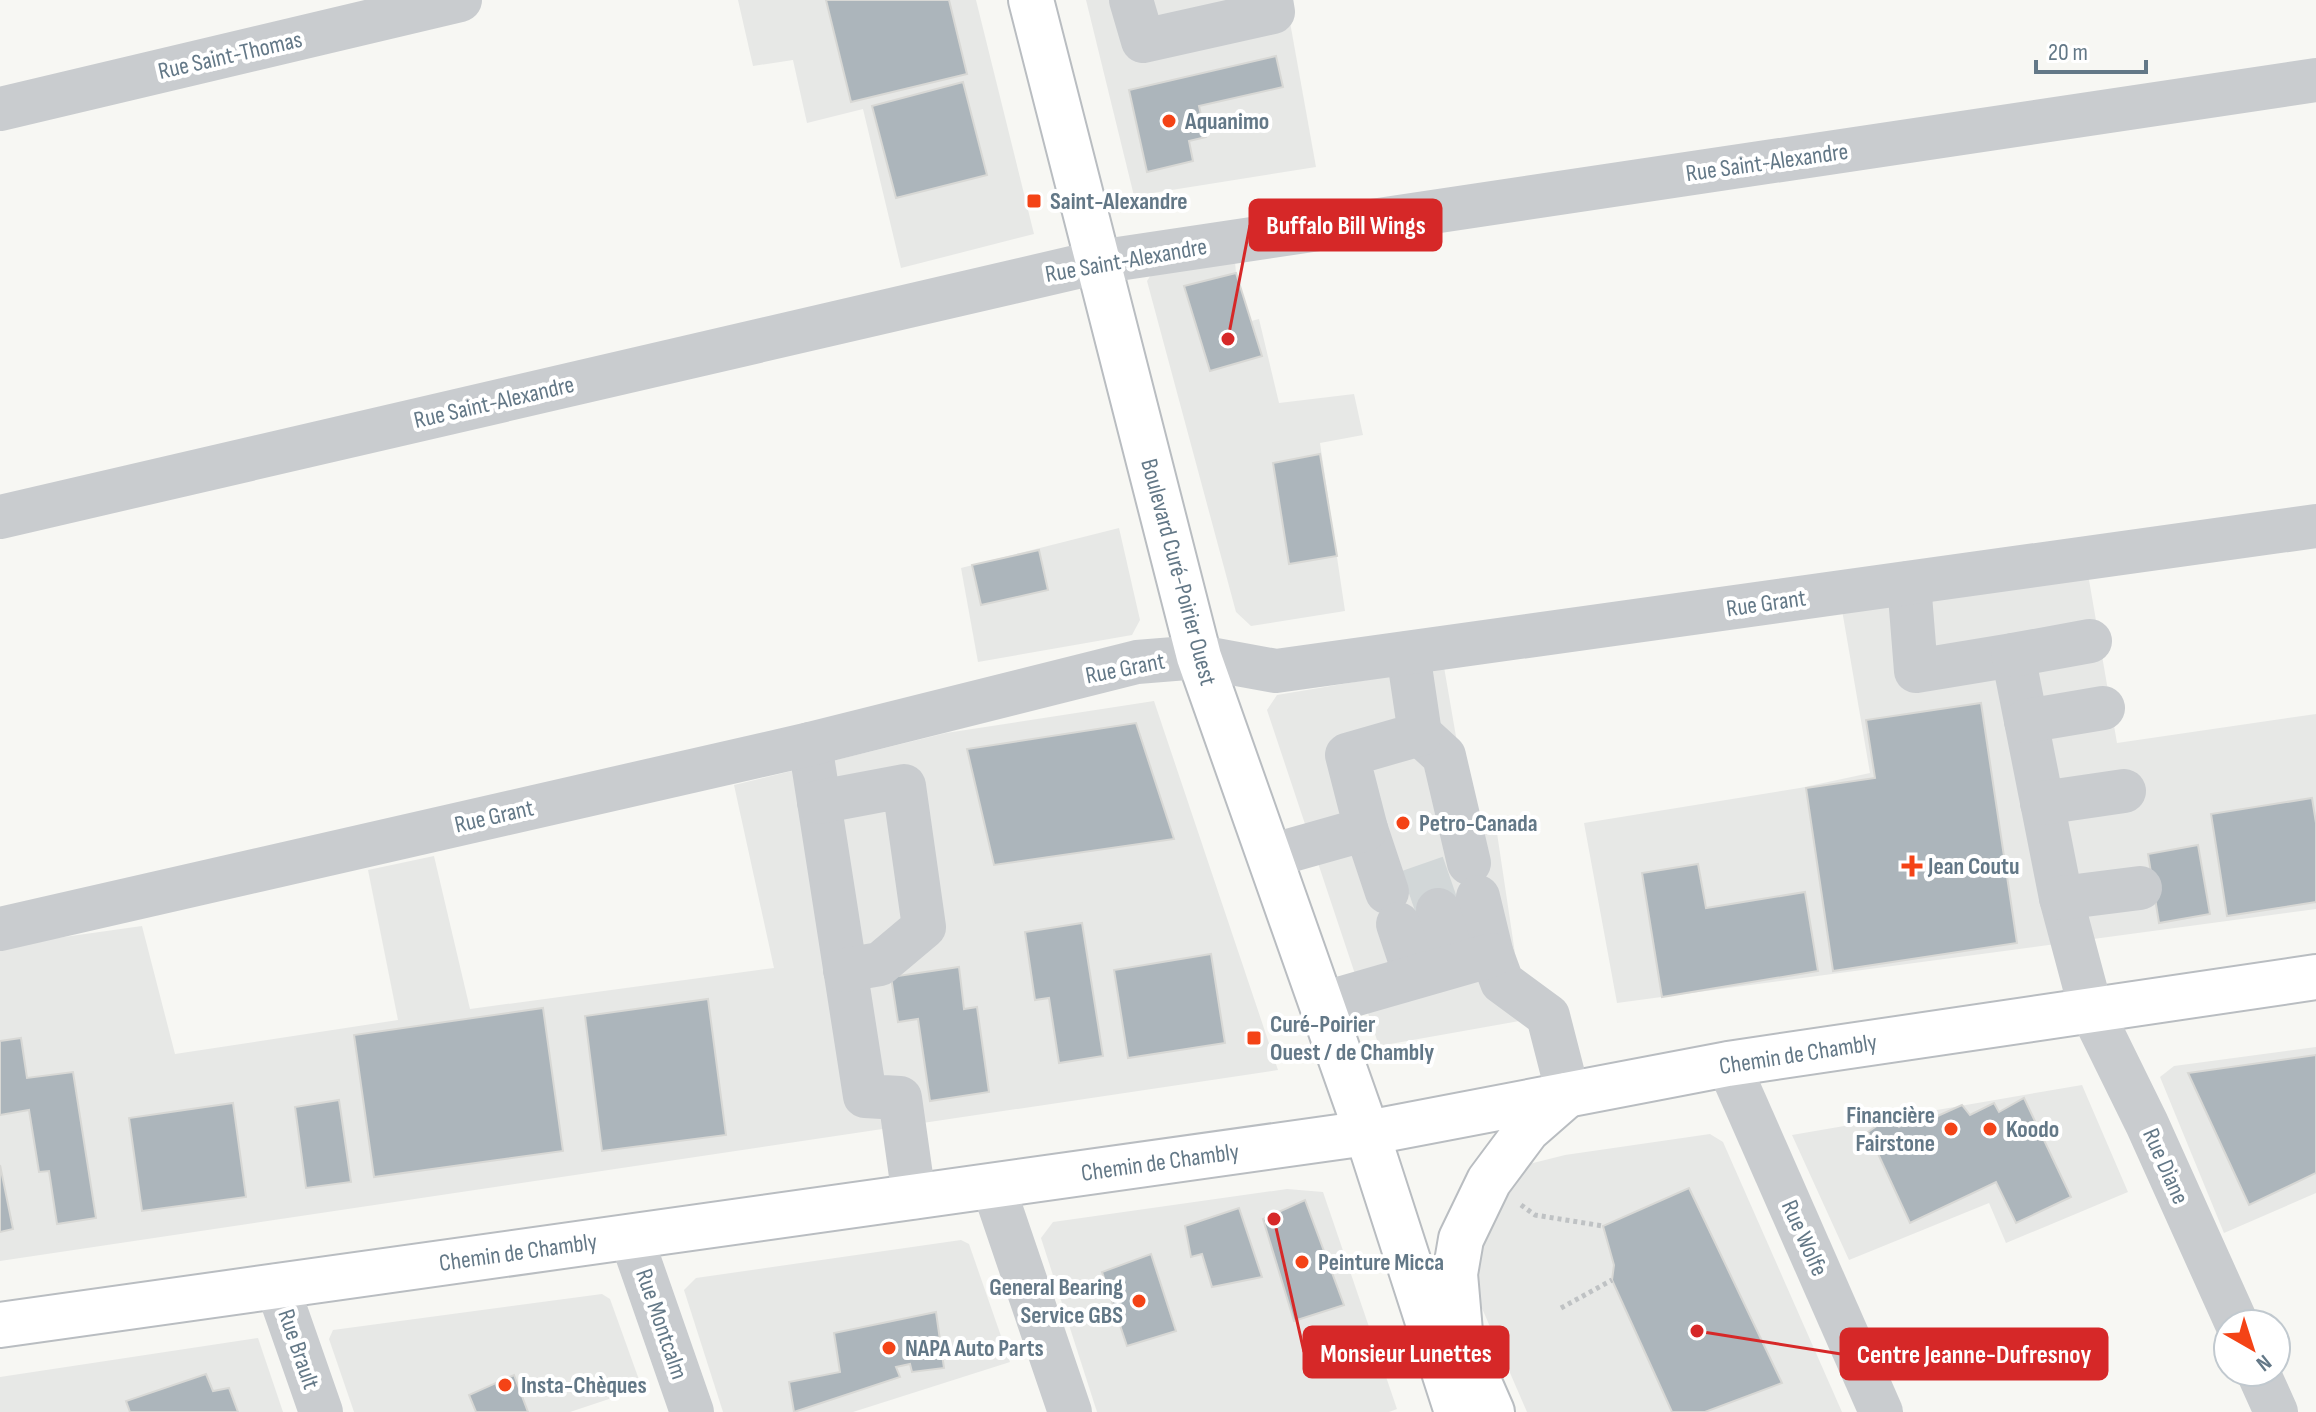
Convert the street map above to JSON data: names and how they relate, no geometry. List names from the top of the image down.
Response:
{
  "streets": {
    "main road": ["Boulevard Curé-Poirier Ouest", "Chemin de Chambly"],
    "street": [
      "Rue Saint-Thomas",
      "Rue Saint-Alexandre",
      "Rue Grant",
      "Rue Diane",
      "Rue Wolfe",
      "Rue Montcalm",
      "Rue Brault"
    ]
  },
  "crossings": [
    ["Rue Saint-Alexandre", "Boulevard Curé-Poirier Ouest"],
    ["Boulevard Curé-Poirier Ouest", "Rue Grant"],
    ["Boulevard Curé-Poirier Ouest", "Chemin de Chambly"],
    ["Chemin de Chambly", "Rue Diane"],
    ["Chemin de Chambly", "Rue Wolfe"],
    ["Chemin de Chambly", "Rue Montcalm"],
    ["Chemin de Chambly", "Rue Brault"]
  ],
  "places": {
    "other": [
      "Aquanimo",
      "Buffalo Bill Wings",
      "Petro-Canada",
      "Financière Fairstone",
      "Koodo",
      "Monsieur Lunettes",
      "Peinture Micca",
      "General Bearing Service GBS",
      "Centre Jeanne-Dufresnoy",
      "NAPA Auto Parts",
      "Insta-Chèques"
    ],
    "transit": ["Saint-Alexandre", "Curé-Poirier Ouest / de Chambly"],
    "health": ["Jean Coutu"]
  },
  "scale_bar": "20 m",
  "north": "bottom right"
}
